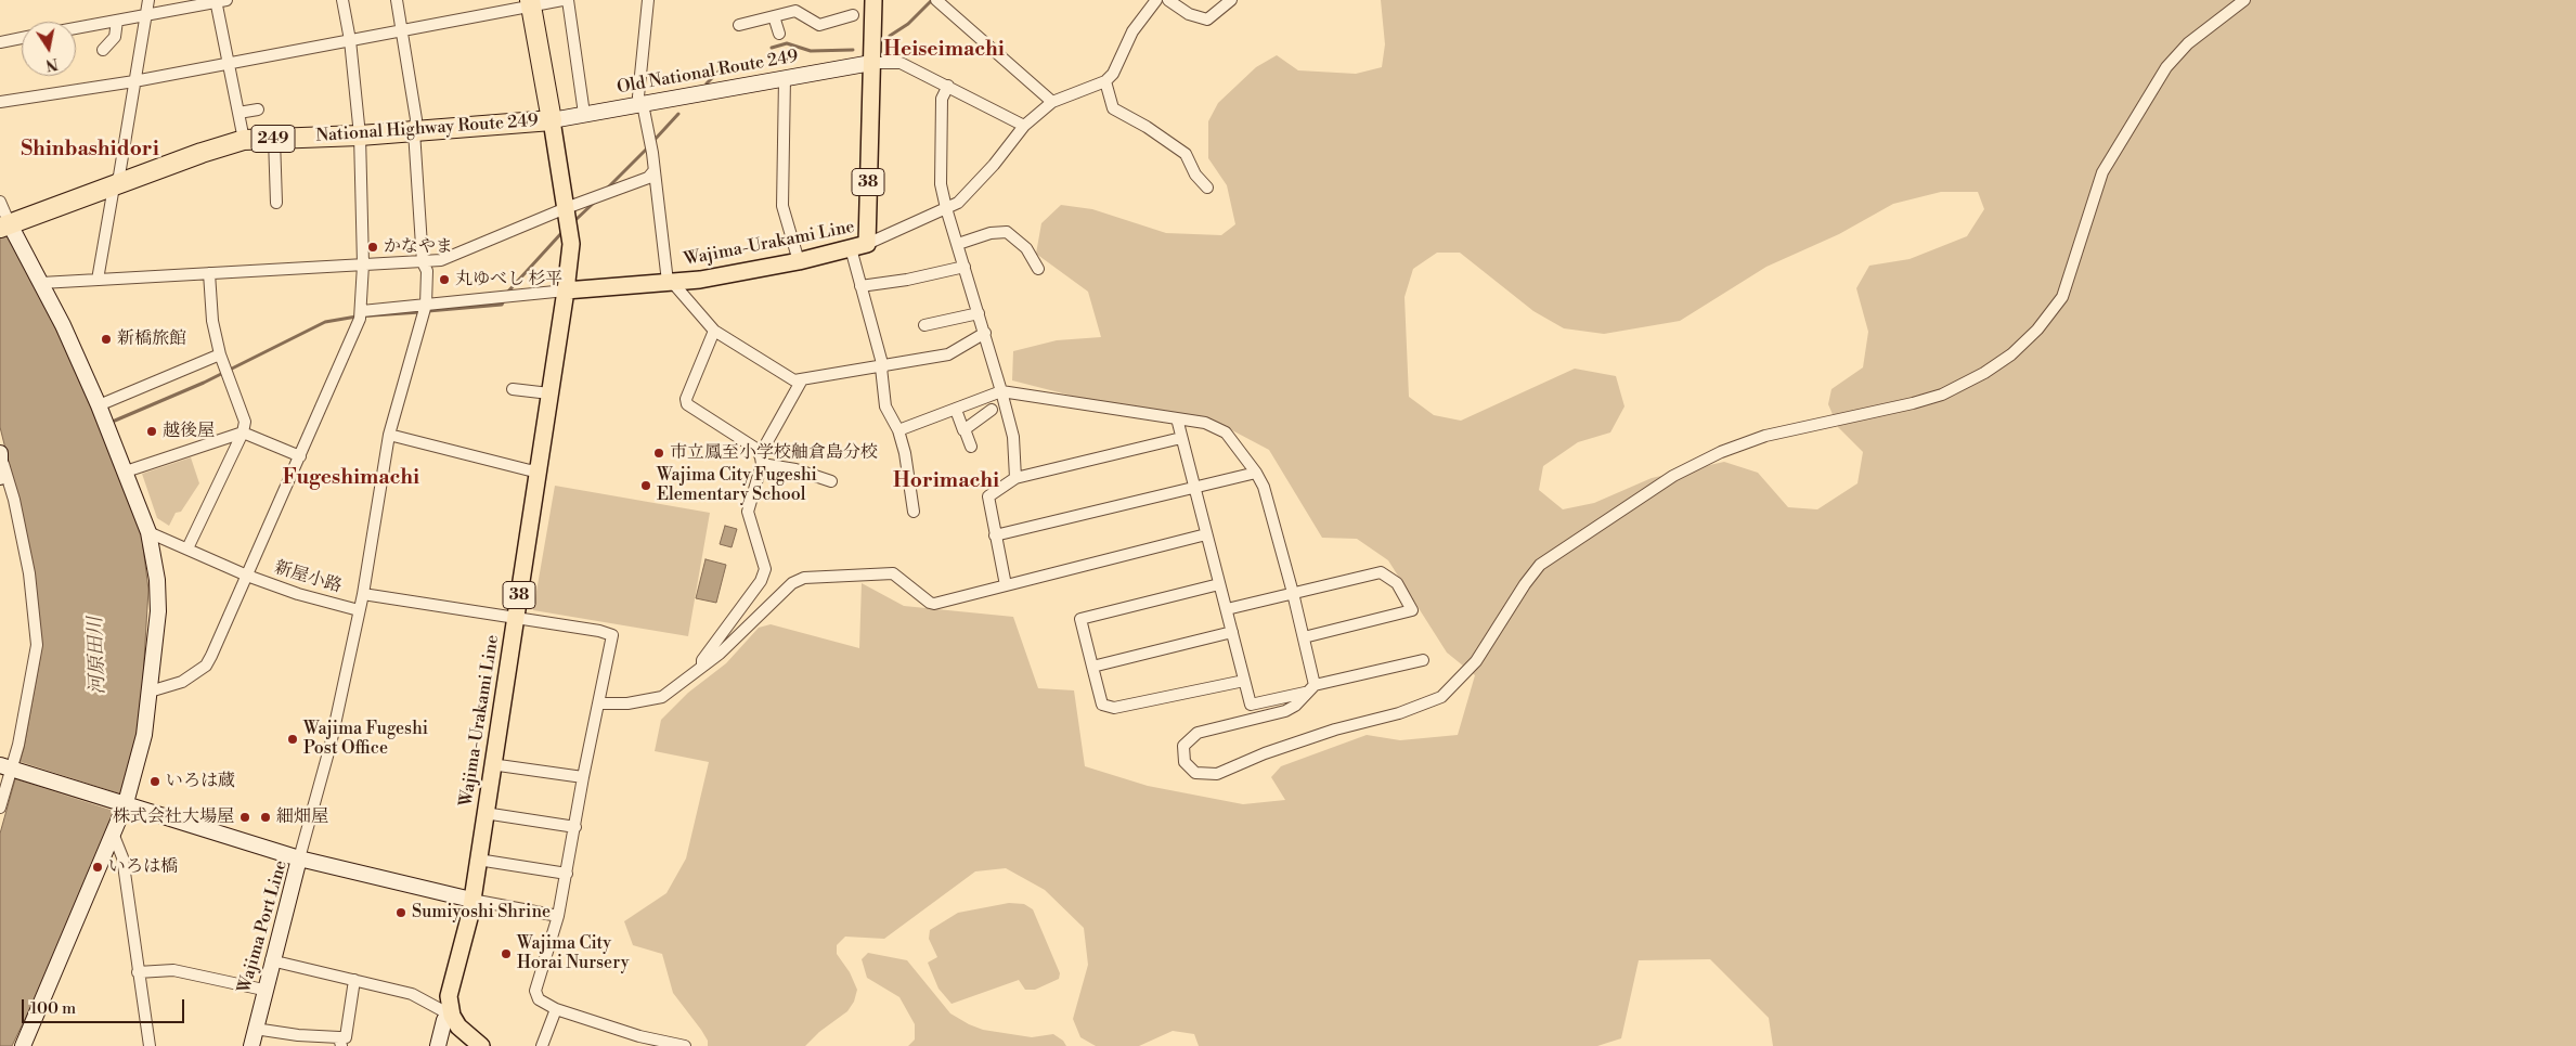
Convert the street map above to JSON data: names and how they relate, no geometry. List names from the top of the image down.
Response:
{
  "streets": {
    "highway": ["National Highway Route 249", "249"],
    "main road": ["38", "Wajima-Urakami Line"],
    "street": ["Old National Route 249", "新屋小路", "Wajima Port Line"]
  },
  "crossings": [
    ["Old National Route 249", "National Highway Route 249"],
    ["Old National Route 249", "Wajima-Urakami Line"],
    ["National Highway Route 249", "Wajima-Urakami Line"],
    ["Wajima-Urakami Line", "Wajima Port Line"]
  ],
  "districts": [
    "Heiseimachi",
    "Shinbashidori",
    "Fugeshimachi",
    "Horimachi"
  ],
  "water": ["河原田川"],
  "places": [
    "かなやま",
    "丸ゆべし 杉平",
    "新橋旅館",
    "越後屋",
    "市立鳳至小学校舳倉島分校",
    "Wajima City Fugeshi Elementary School",
    "Wajima Fugeshi Post Office",
    "いろは蔵",
    "株式会社大場屋",
    "細畑屋",
    "いろは橋",
    "Sumiyoshi Shrine",
    "Wajima City Horai Nursery"
  ],
  "scale_bar": "100 m",
  "north": "bottom"
}
